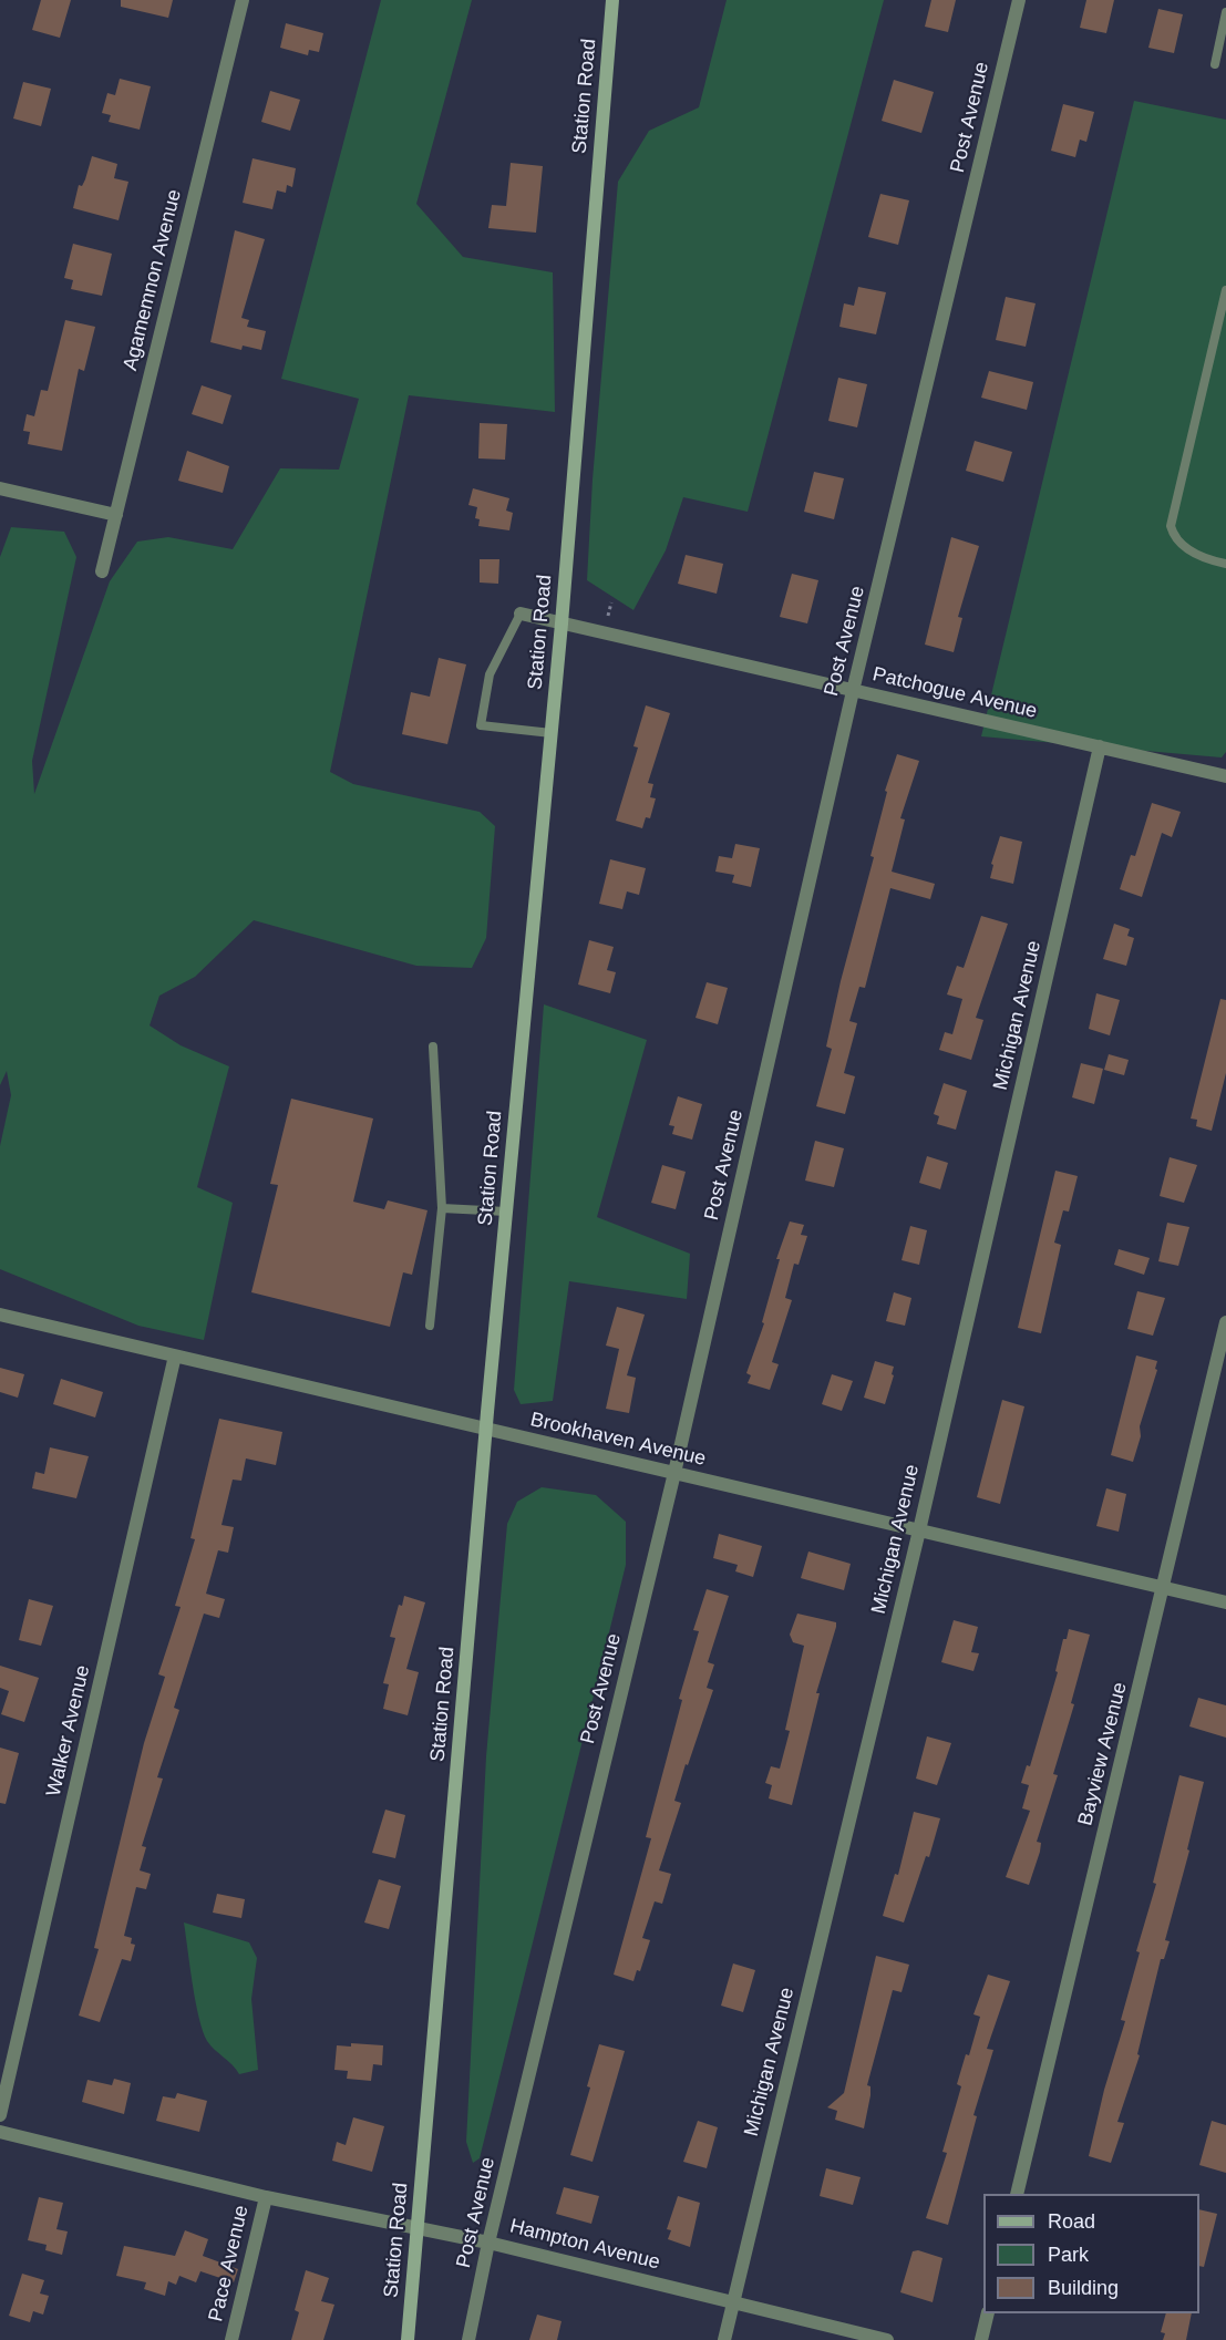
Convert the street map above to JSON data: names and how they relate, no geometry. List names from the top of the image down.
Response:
{
  "streets": {
    "main road": ["Station Road"],
    "street": [
      "Post Avenue",
      "Agamemnon Avenue",
      "Patchogue Avenue",
      "Michigan Avenue",
      "Brookhaven Avenue",
      "Walker Avenue",
      "Bayview Avenue",
      "Hampton Avenue",
      "Pace Avenue"
    ]
  },
  "crossings": [
    ["Station Road", "Patchogue Avenue"],
    ["Station Road", "Brookhaven Avenue"],
    ["Station Road", "Hampton Avenue"],
    ["Post Avenue", "Patchogue Avenue"],
    ["Post Avenue", "Brookhaven Avenue"],
    ["Post Avenue", "Hampton Avenue"],
    ["Patchogue Avenue", "Michigan Avenue"],
    ["Michigan Avenue", "Brookhaven Avenue"],
    ["Michigan Avenue", "Hampton Avenue"],
    ["Brookhaven Avenue", "Walker Avenue"],
    ["Brookhaven Avenue", "Bayview Avenue"],
    ["Hampton Avenue", "Pace Avenue"]
  ],
  "legend": ["Road", "Park", "Building"]
}
